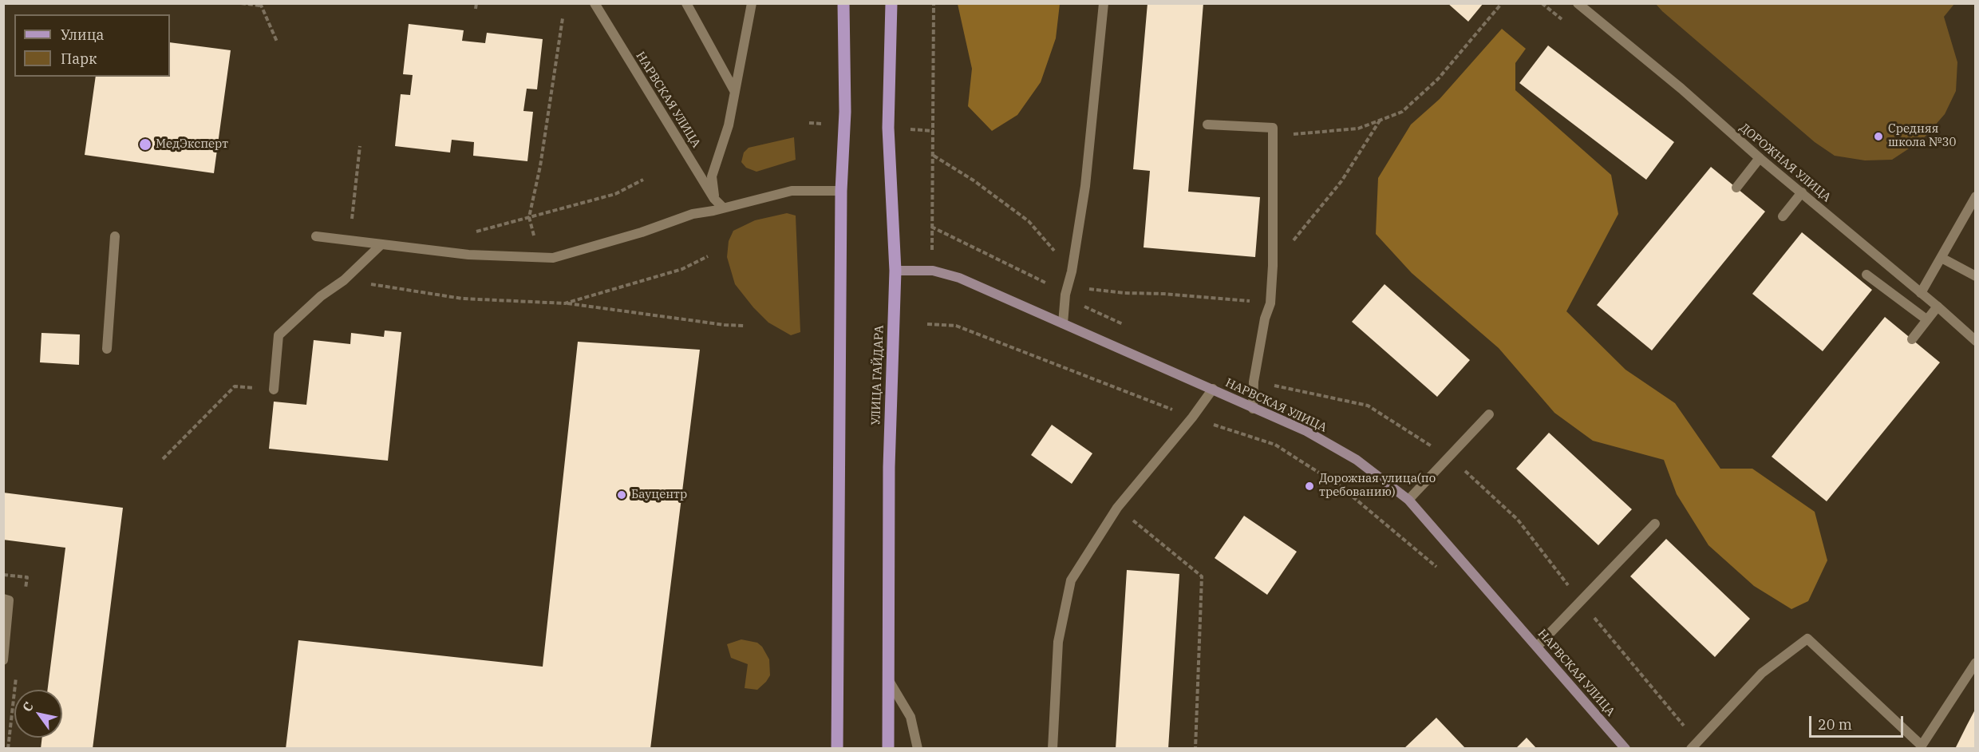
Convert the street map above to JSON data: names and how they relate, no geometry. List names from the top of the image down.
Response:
{
  "streets": {
    "main road": ["УЛИЦА ГАЙДАРА"],
    "street": ["НАРВСКАЯ УЛИЦА", "ДОРОЖНАЯ УЛИЦА"]
  },
  "crossings": [
    ["НАРВСКАЯ УЛИЦА", "УЛИЦА ГАЙДАРА"]
  ],
  "places": [
    "Средняя школа №30",
    "МедЭксперт",
    "Дорожная улица(по требованию)",
    "Бауцентр"
  ],
  "legend": ["Улица", "Парк"],
  "scale_bar": "20 m",
  "north": "top left"
}
